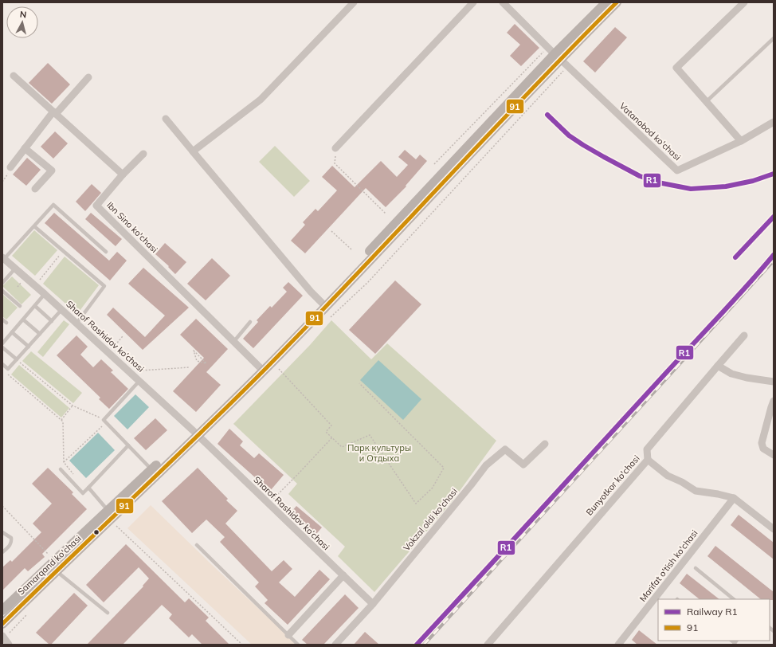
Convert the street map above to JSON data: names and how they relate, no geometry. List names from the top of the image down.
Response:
{
  "streets": {
    "main road": ["Samarqand ko'chasi"],
    "street": [
      "Vatanobod ko'chasi",
      "Ibn Sino ko'chasi",
      "Sharof Rashidov ko’chasi",
      "Bunyotkor ko'chasi",
      "Vokzal oldi ko'chasi",
      "Marifat o'tish ko'chasi"
    ]
  },
  "crossings": [
    ["Vatanobod ko'chasi", "Samarqand ko'chasi"],
    ["Ibn Sino ko'chasi", "Samarqand ko'chasi"],
    ["Sharof Rashidov ko’chasi", "Vokzal oldi ko'chasi"],
    ["Sharof Rashidov ko’chasi", "Samarqand ko'chasi"]
  ],
  "parks": ["Парк культуры и Отдыха"],
  "lines": ["transit line 91", "rail line R1"],
  "legend": ["Railway R1", "91"],
  "north": "top"
}
